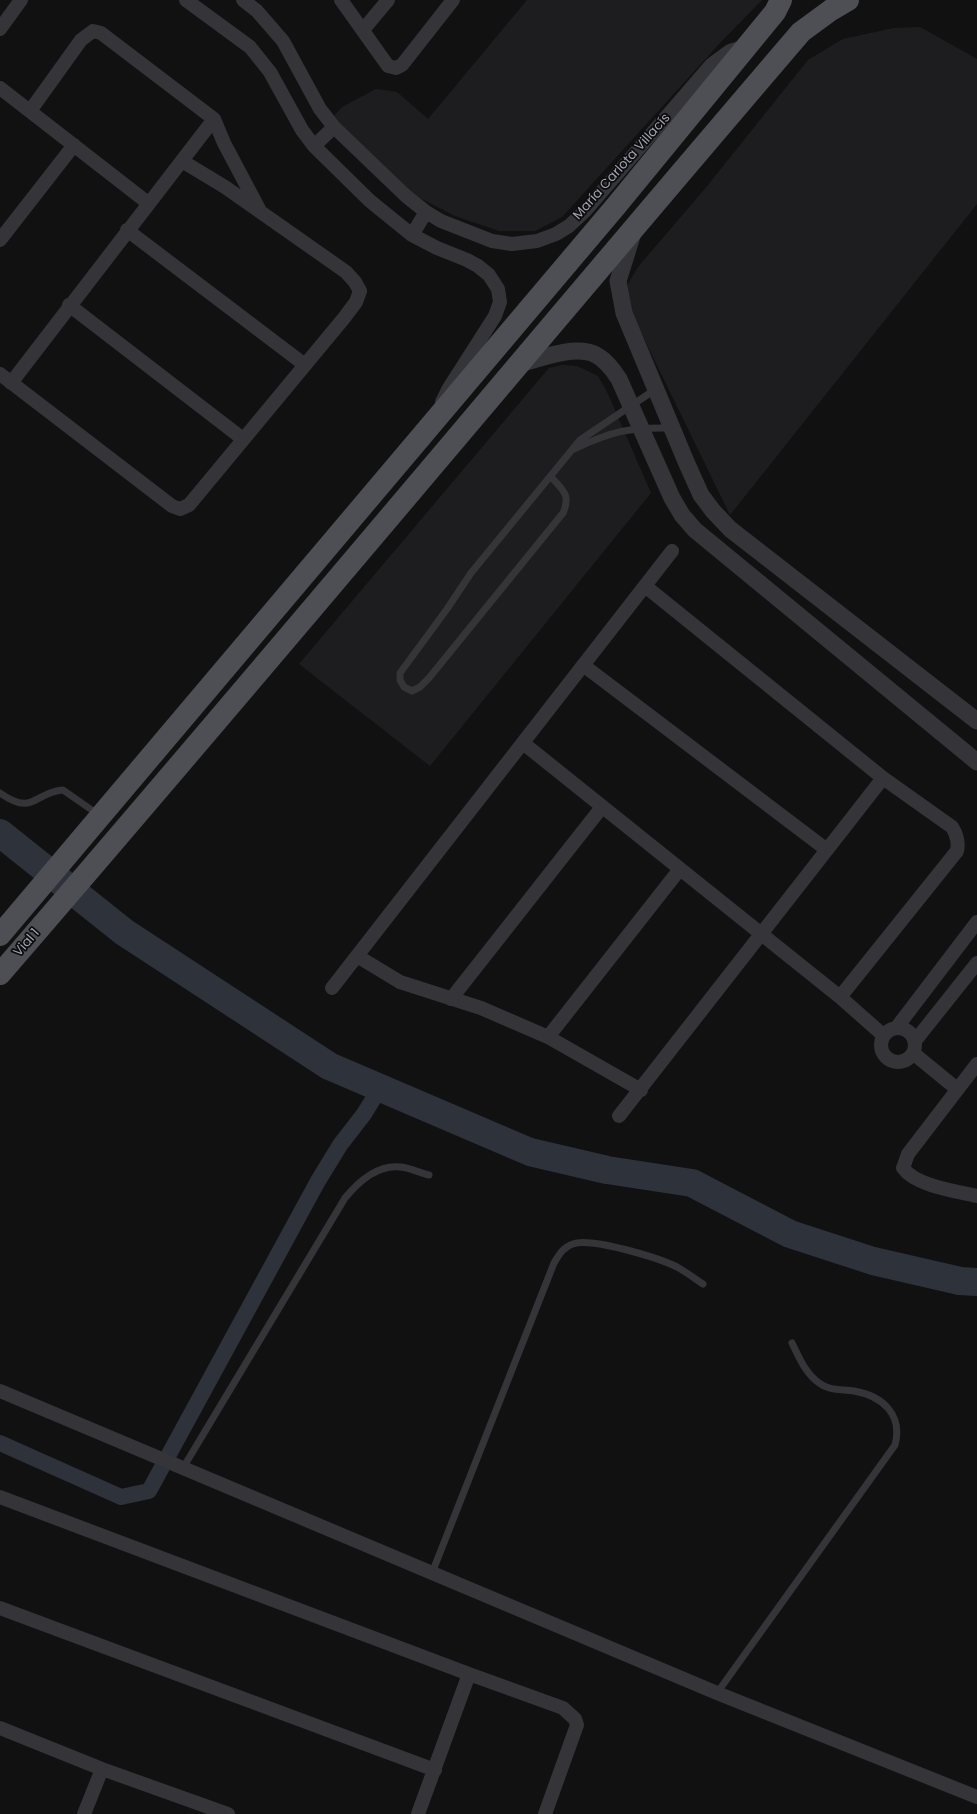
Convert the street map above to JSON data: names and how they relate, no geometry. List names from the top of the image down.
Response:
{
  "streets": {
    "main road": ["Vial 1"],
    "street": ["María Carlota Villacís"]
  },
  "crossings": [
    ["María Carlota Villacís", "Vial 1"]
  ]
}
